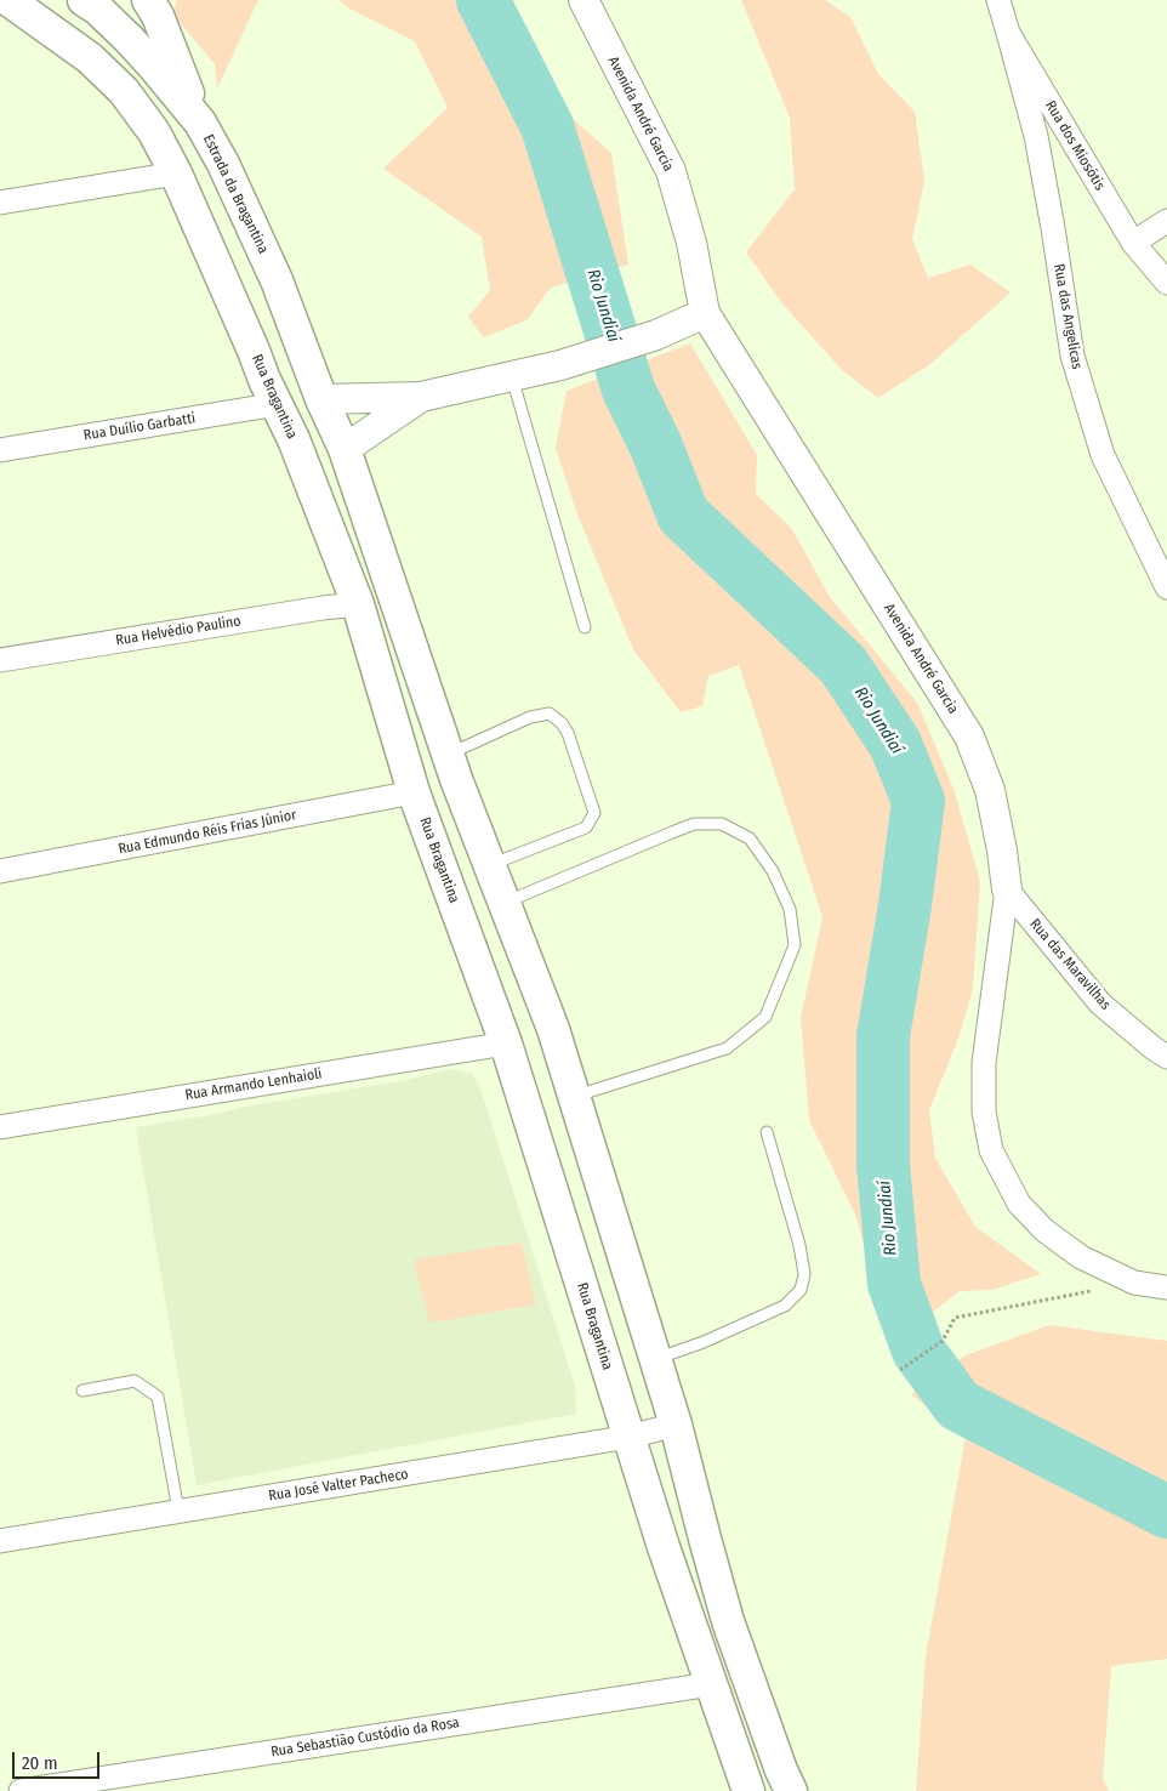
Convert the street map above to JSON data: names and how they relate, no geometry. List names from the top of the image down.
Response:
{
  "streets": {
    "main road": ["Estrada da Bragantina", "Rua Bragantina"],
    "street": [
      "Avenida André Garcia",
      "Rua dos Miosótis",
      "Rua das Angelicas",
      "Rua Duílio Garbatti",
      "Rua Helvédio Paulino",
      "Rua Edmundo Réis Frias Júnior",
      "Rua das Maravilhas",
      "Rua Armando Lenhaioli",
      "Rua José Valter Pacheco",
      "Rua Sebastião Custódio da Rosa"
    ]
  },
  "crossings": [
    ["Avenida André Garcia", "Rua das Maravilhas"],
    ["Rua dos Miosótis", "Rua das Angelicas"],
    ["Rua Bragantina", "Rua Duílio Garbatti"],
    ["Rua Bragantina", "Rua Helvédio Paulino"],
    ["Rua Bragantina", "Rua Edmundo Réis Frias Júnior"],
    ["Rua Bragantina", "Rua Armando Lenhaioli"],
    ["Rua Bragantina", "Rua José Valter Pacheco"],
    ["Rua Bragantina", "Rua Sebastião Custódio da Rosa"]
  ],
  "water": ["Rio Jundiaí"],
  "scale_bar": "20 m"
}
